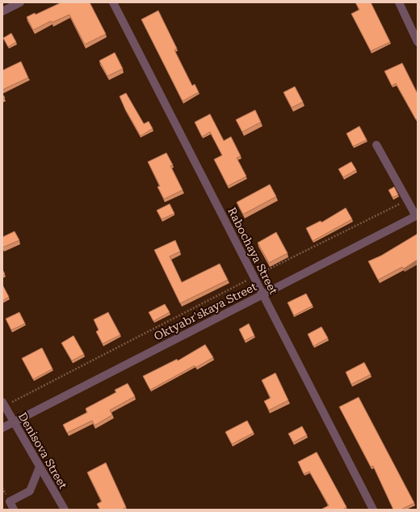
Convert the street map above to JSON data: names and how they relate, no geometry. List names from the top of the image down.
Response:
{
  "streets": {
    "street": ["Rabochaya Street", "Oktyabr'skaya Street", "Denisova Street"]
  },
  "crossings": [
    ["Rabochaya Street", "Oktyabr'skaya Street"],
    ["Oktyabr'skaya Street", "Denisova Street"]
  ]
}
